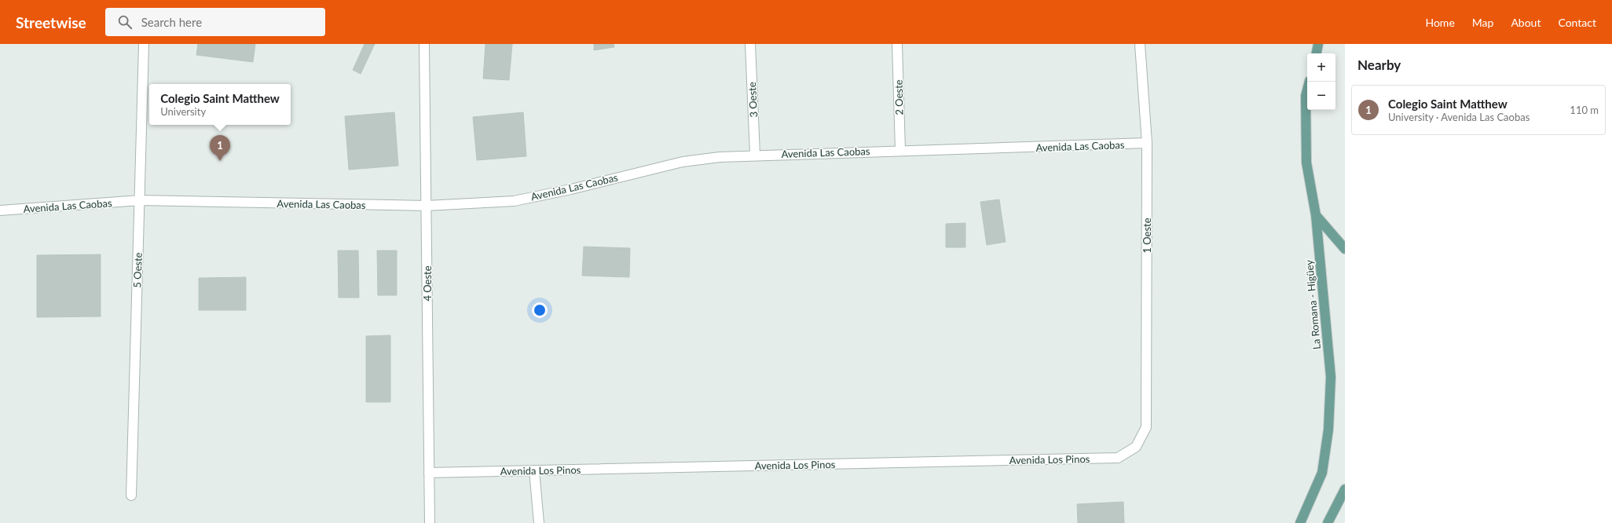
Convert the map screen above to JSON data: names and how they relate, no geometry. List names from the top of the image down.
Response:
{
  "streets": {
    "main road": ["La Romana - Higüey"],
    "street": [
      "2 Oeste",
      "3 Oeste",
      "Avenida Las Caobas",
      "1 Oeste",
      "5 Oeste",
      "4 Oeste",
      "Avenida Los Pinos"
    ]
  },
  "crossings": [
    ["2 Oeste", "Avenida Las Caobas"],
    ["3 Oeste", "Avenida Las Caobas"],
    ["Avenida Las Caobas", "1 Oeste"],
    ["Avenida Las Caobas", "5 Oeste"],
    ["Avenida Las Caobas", "4 Oeste"],
    ["1 Oeste", "Avenida Los Pinos"],
    ["4 Oeste", "Avenida Los Pinos"]
  ],
  "page": {
    "header": "Streetwise",
    "search": "Search here",
    "nav": [
      "Home",
      "Map",
      "About",
      "Contact"
    ],
    "heading": "Nearby",
    "map_buttons": ["+", "−"],
    "popup": ["Colegio Saint Matthew", "University"],
    "list": [
      {
        "mark": "1",
        "name": "Colegio Saint Matthew",
        "note": "University · Avenida Las Caobas",
        "value": "110 m"
      }
    ],
    "pins": "1"
  }
}
